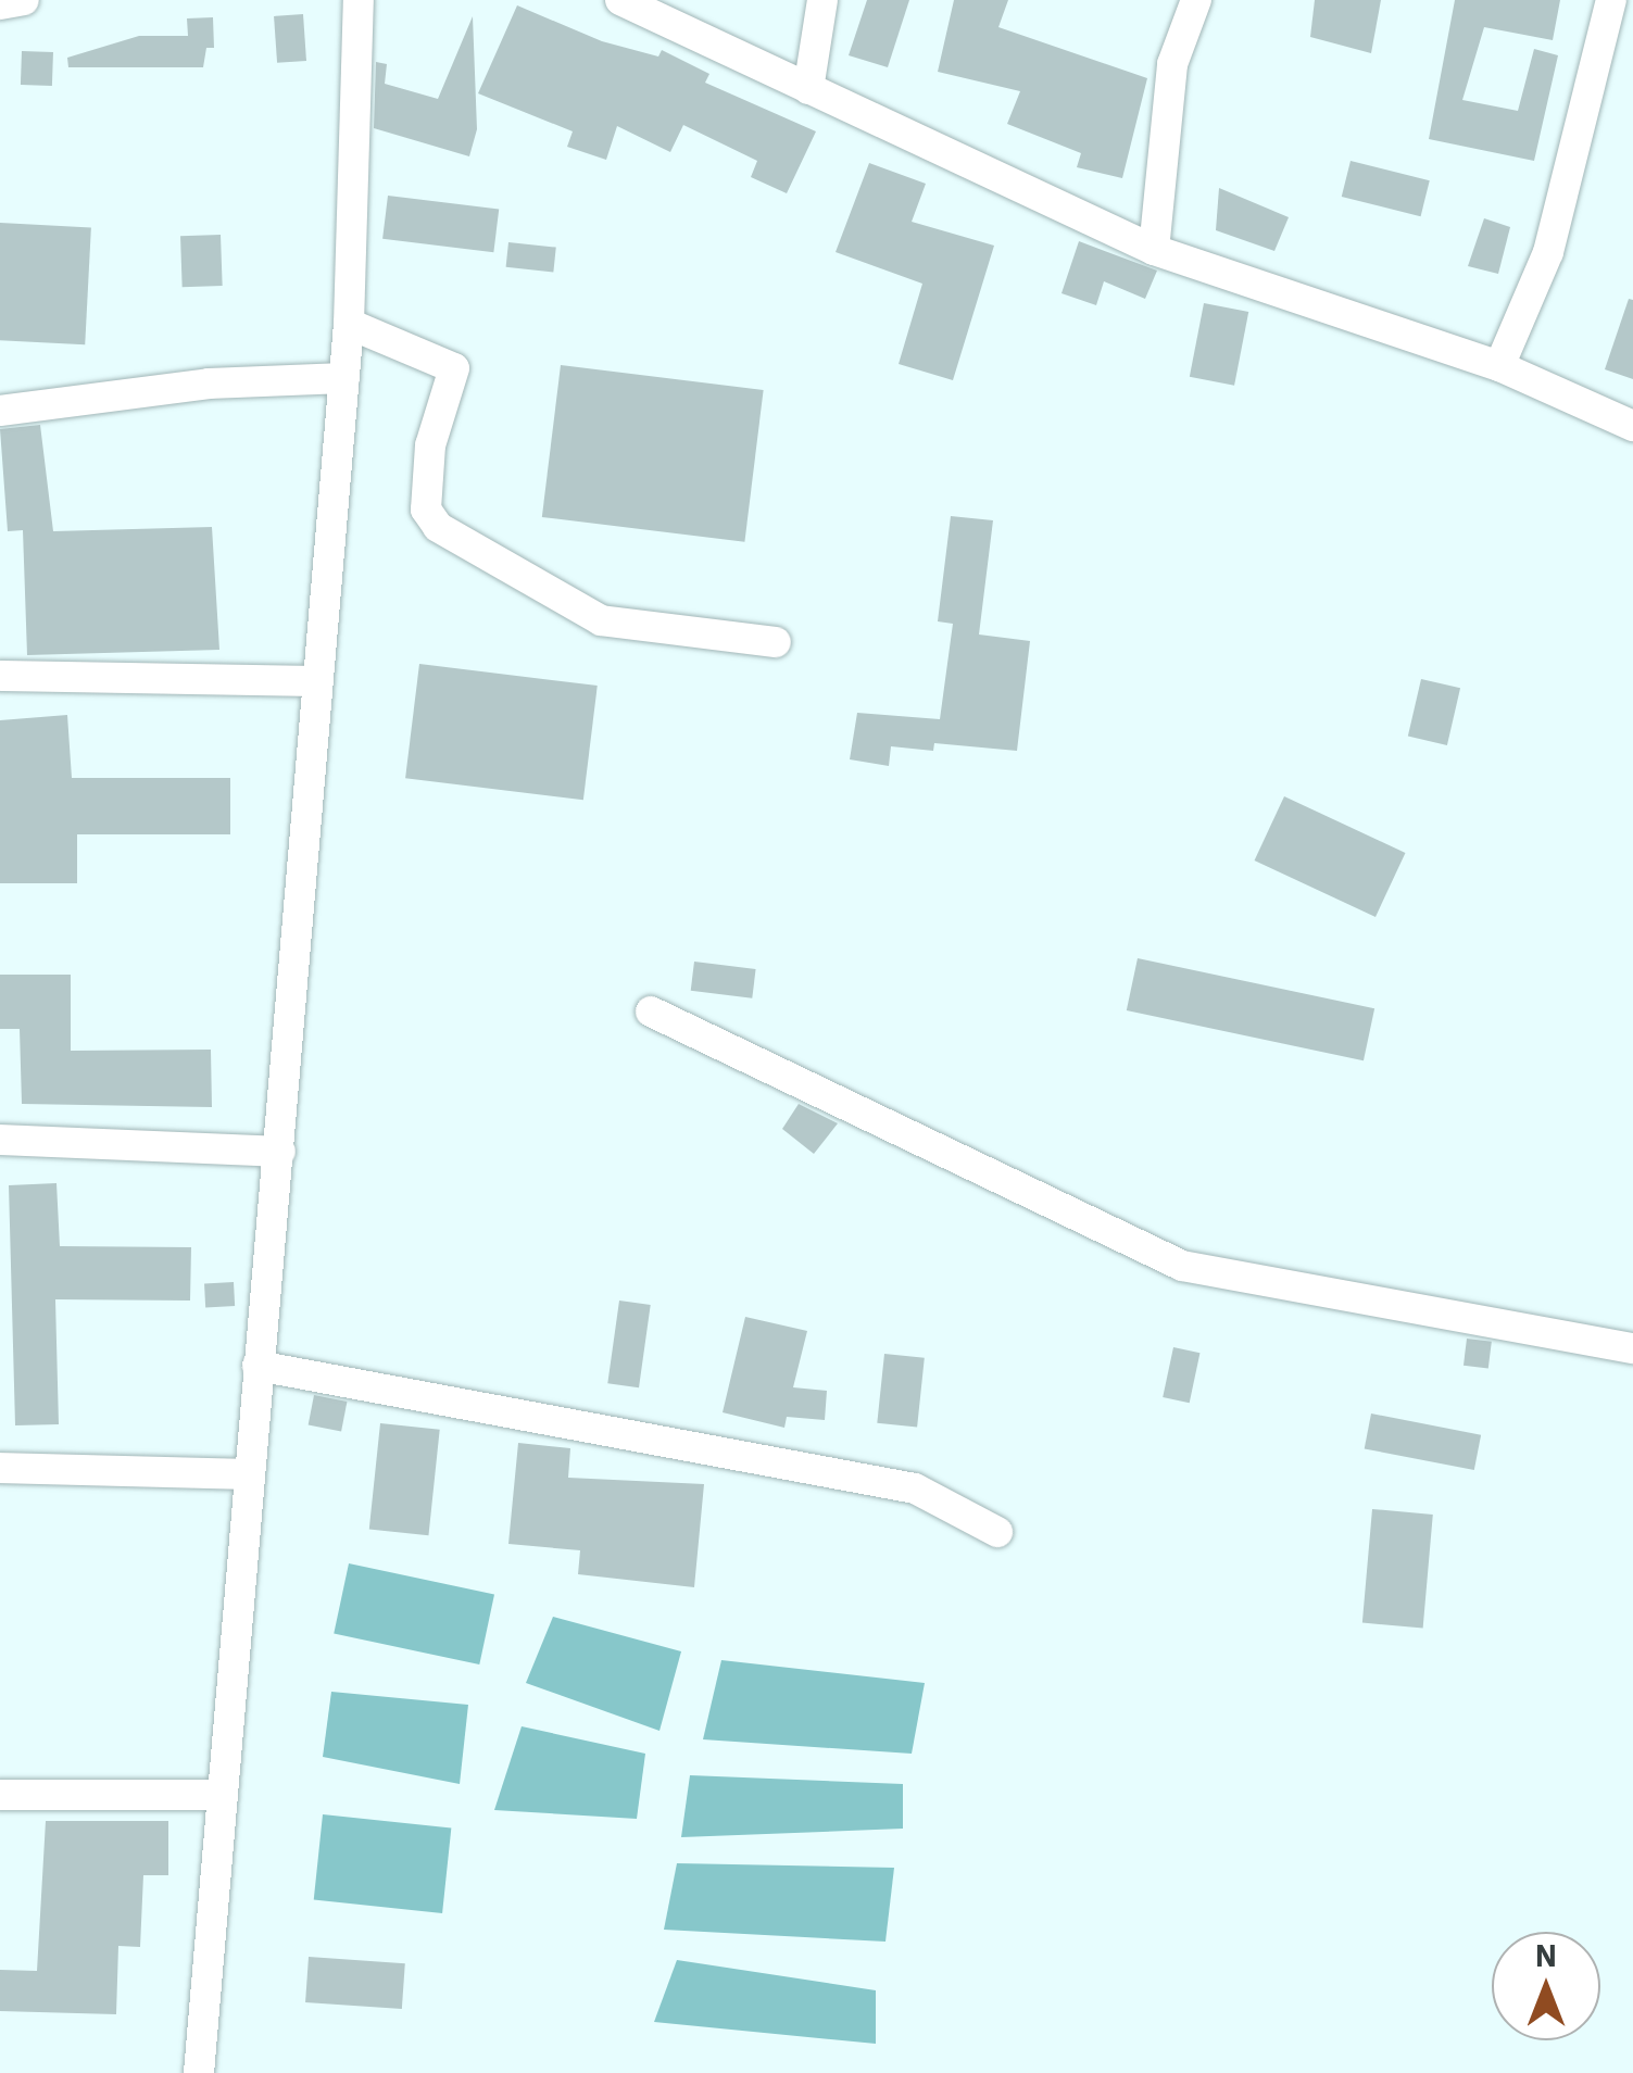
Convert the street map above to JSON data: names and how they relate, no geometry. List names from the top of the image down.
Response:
{
  "north": "top"
}
